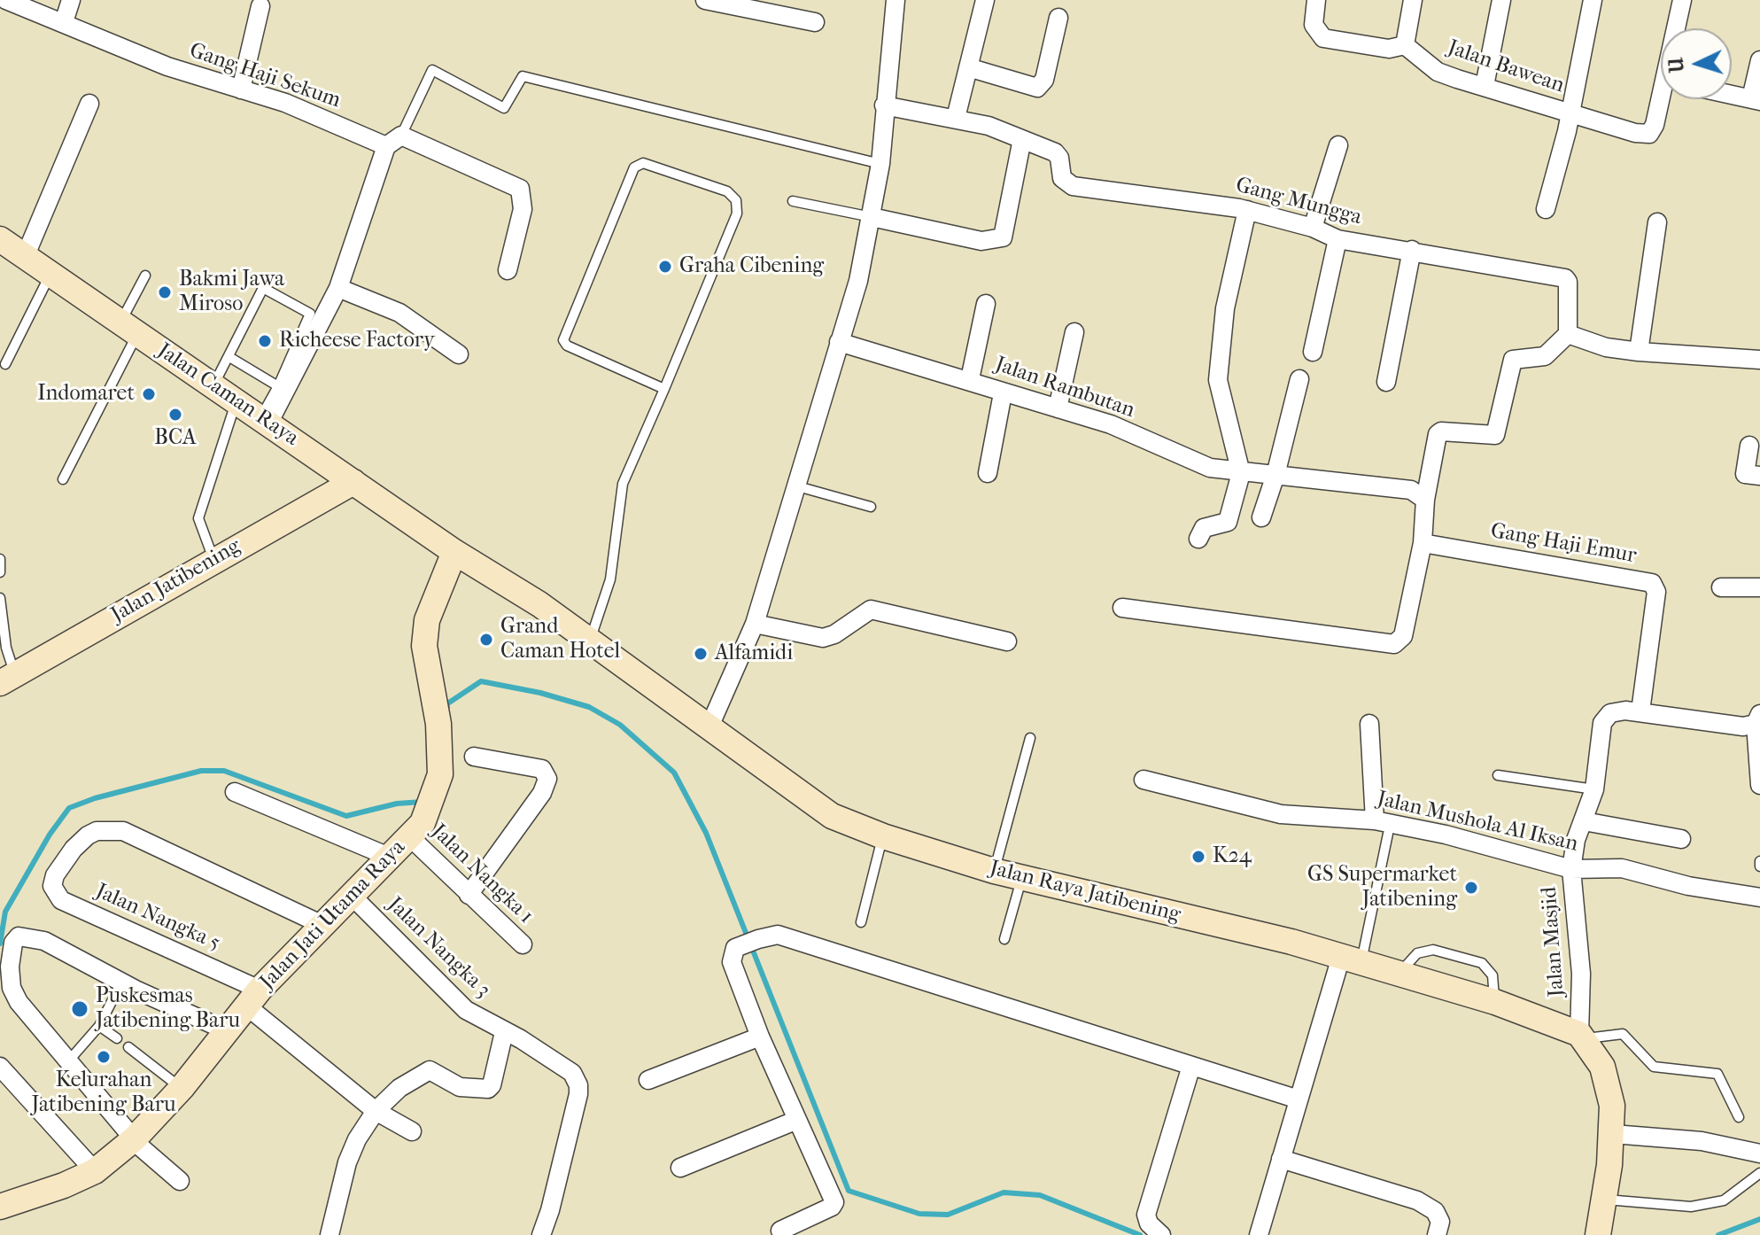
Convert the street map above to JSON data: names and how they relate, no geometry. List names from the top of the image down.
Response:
{
  "streets": {
    "main road": [
      "Jalan Caman Raya",
      "Jalan Jatibening",
      "Jalan Raya Jatibening",
      "Jalan Jati Utama Raya"
    ],
    "street": [
      "Jalan Bawean",
      "Gang Haji Sekum",
      "Gang Mungga",
      "Jalan Rambutan",
      "Gang Haji Emur",
      "Jalan Mushola Al Iksan",
      "Jalan Nangka 1",
      "Jalan Nangka 5",
      "Jalan Masjid",
      "Jalan Nangka 3"
    ]
  },
  "crossings": [
    ["Jalan Caman Raya", "Jalan Jatibening"],
    ["Jalan Caman Raya", "Jalan Raya Jatibening"],
    ["Jalan Caman Raya", "Jalan Jati Utama Raya"],
    ["Gang Haji Emur", "Jalan Masjid"],
    ["Jalan Mushola Al Iksan", "Jalan Masjid"],
    ["Jalan Nangka 1", "Jalan Jati Utama Raya"],
    ["Jalan Raya Jatibening", "Jalan Jati Utama Raya"],
    ["Jalan Raya Jatibening", "Jalan Masjid"],
    ["Jalan Jati Utama Raya", "Jalan Nangka 5"],
    ["Jalan Jati Utama Raya", "Jalan Nangka 3"]
  ],
  "places": [
    "Graha Cibening",
    "Bakmi Jawa Miroso",
    "Richeese Factory",
    "Indomaret",
    "BCA",
    "Grand Caman Hotel",
    "Alfamidi",
    "K24",
    "GS Supermarket Jatibening",
    "Puskesmas Jatibening Baru",
    "Kelurahan Jatibening Baru"
  ],
  "north": "left"
}
